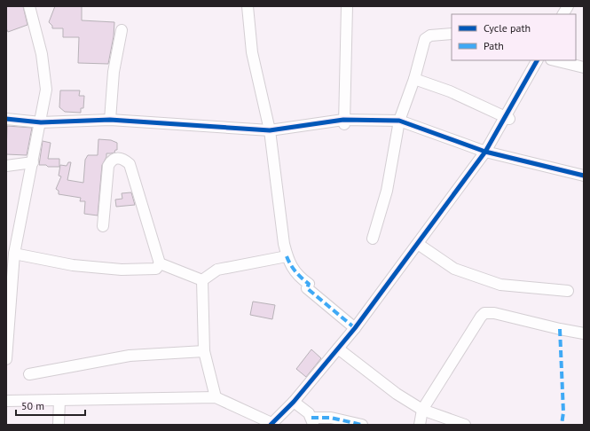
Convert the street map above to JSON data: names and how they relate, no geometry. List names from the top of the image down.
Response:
{
  "legend": ["Cycle path", "Path"],
  "scale_bar": "50 m"
}
